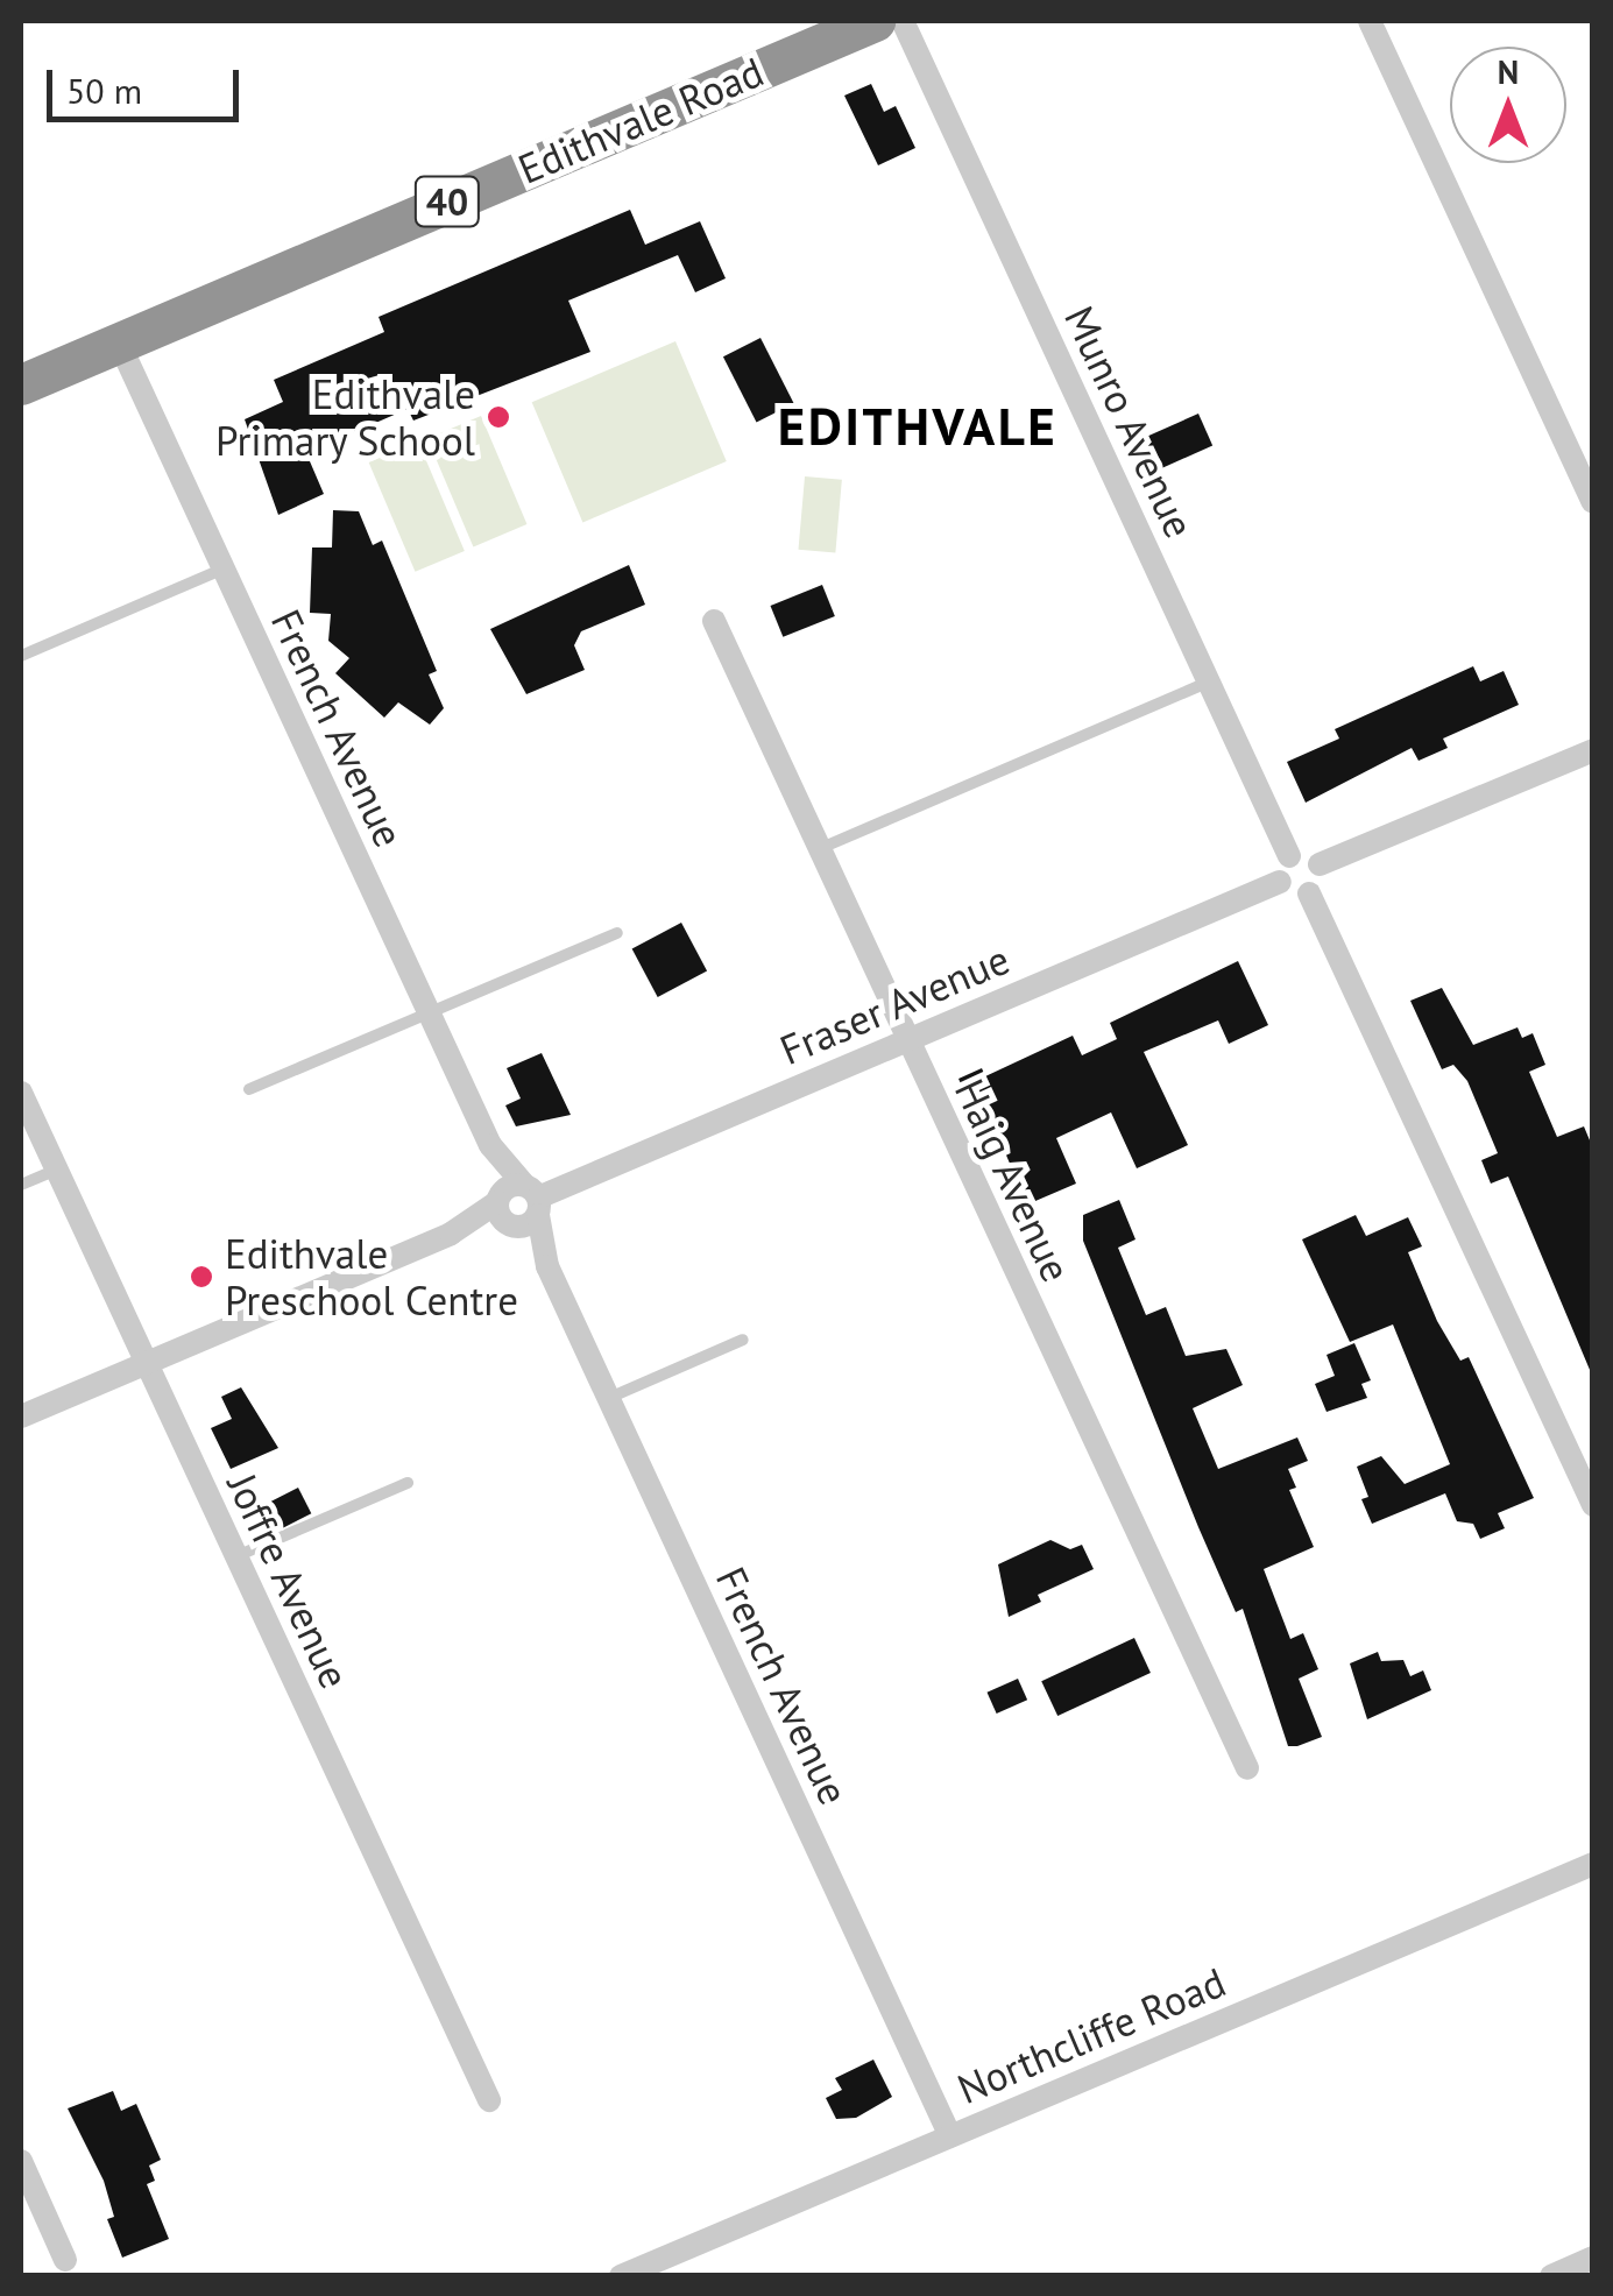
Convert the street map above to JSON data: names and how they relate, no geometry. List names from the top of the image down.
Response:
{
  "streets": {
    "highway": ["Edithvale Road", "40"],
    "street": [
      "Munro Avenue",
      "French Avenue",
      "Fraser Avenue",
      "Haig Avenue",
      "Joffre Avenue",
      "Northcliffe Road"
    ]
  },
  "crossings": [
    ["Edithvale Road", "French Avenue"],
    ["Munro Avenue", "Fraser Avenue"],
    ["French Avenue", "Fraser Avenue"],
    ["French Avenue", "Northcliffe Road"],
    ["Fraser Avenue", "Haig Avenue"],
    ["Fraser Avenue", "Joffre Avenue"]
  ],
  "districts": ["EDITHVALE"],
  "places": ["Edithvale Primary School", "Edithvale Preschool Centre"],
  "scale_bar": "50 m",
  "north": "top"
}
